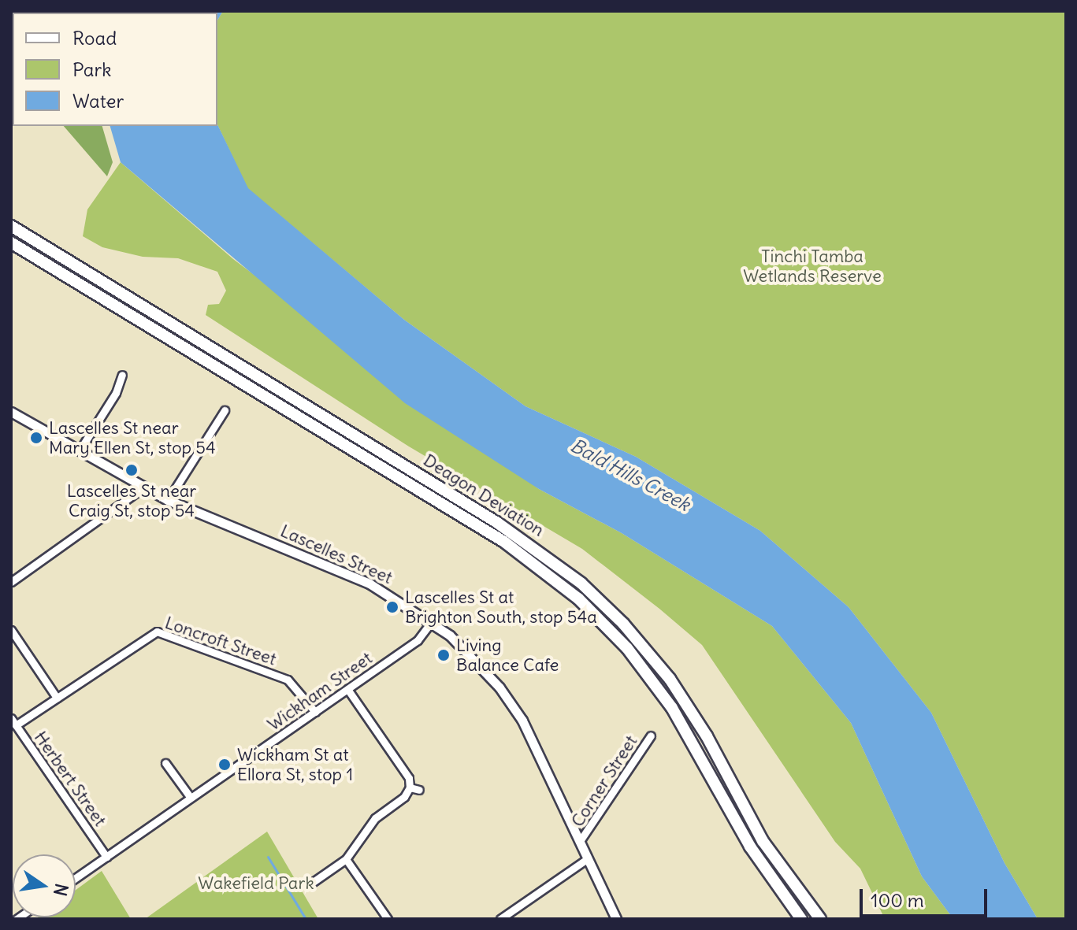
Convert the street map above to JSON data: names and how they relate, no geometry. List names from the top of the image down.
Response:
{
  "streets": {
    "highway": ["Deagon Deviation"],
    "street": [
      "Lascelles Street",
      "Loncroft Street",
      "Wickham Street",
      "Herbert Street",
      "Corner Street"
    ]
  },
  "crossings": [
    ["Lascelles Street", "Wickham Street"],
    ["Lascelles Street", "Corner Street"],
    ["Loncroft Street", "Wickham Street"],
    ["Loncroft Street", "Herbert Street"],
    ["Wickham Street", "Herbert Street"]
  ],
  "water": ["Bald Hills Creek"],
  "parks": ["Tinchi Tamba Wetlands Reserve", "Wakefield Park"],
  "places": [
    "Lascelles St near Mary Ellen St, stop 54",
    "Lascelles St near Craig St, stop 54",
    "Lascelles St at Brighton South, stop 54a",
    "Living Balance Cafe",
    "Wickham St at Ellora St, stop 1"
  ],
  "legend": ["Road", "Park", "Water"],
  "scale_bar": "100 m",
  "north": "right"
}
